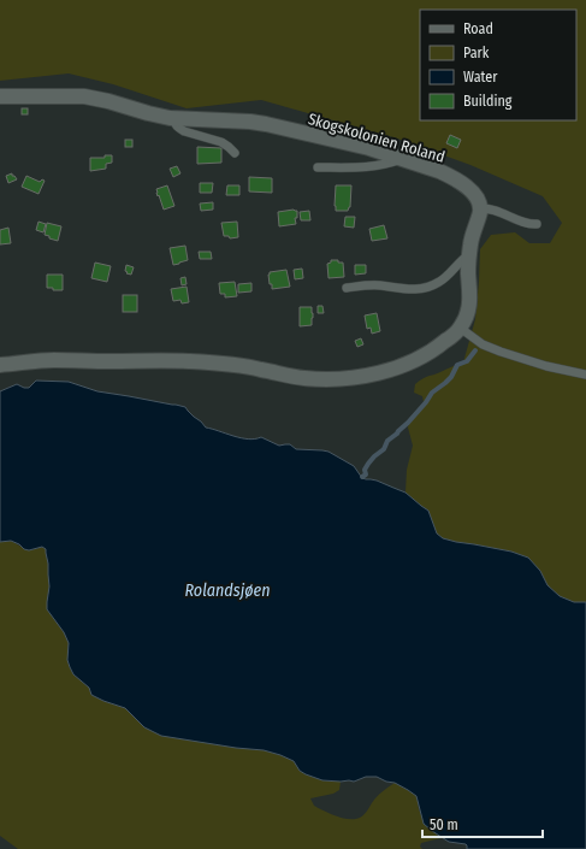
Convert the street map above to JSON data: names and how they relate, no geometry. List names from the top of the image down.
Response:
{
  "streets": {
    "street": ["Skogskolonien Roland"]
  },
  "water": ["Rolandsjøen"],
  "legend": [
    "Road",
    "Park",
    "Water",
    "Building"
  ],
  "scale_bar": "50 m"
}
